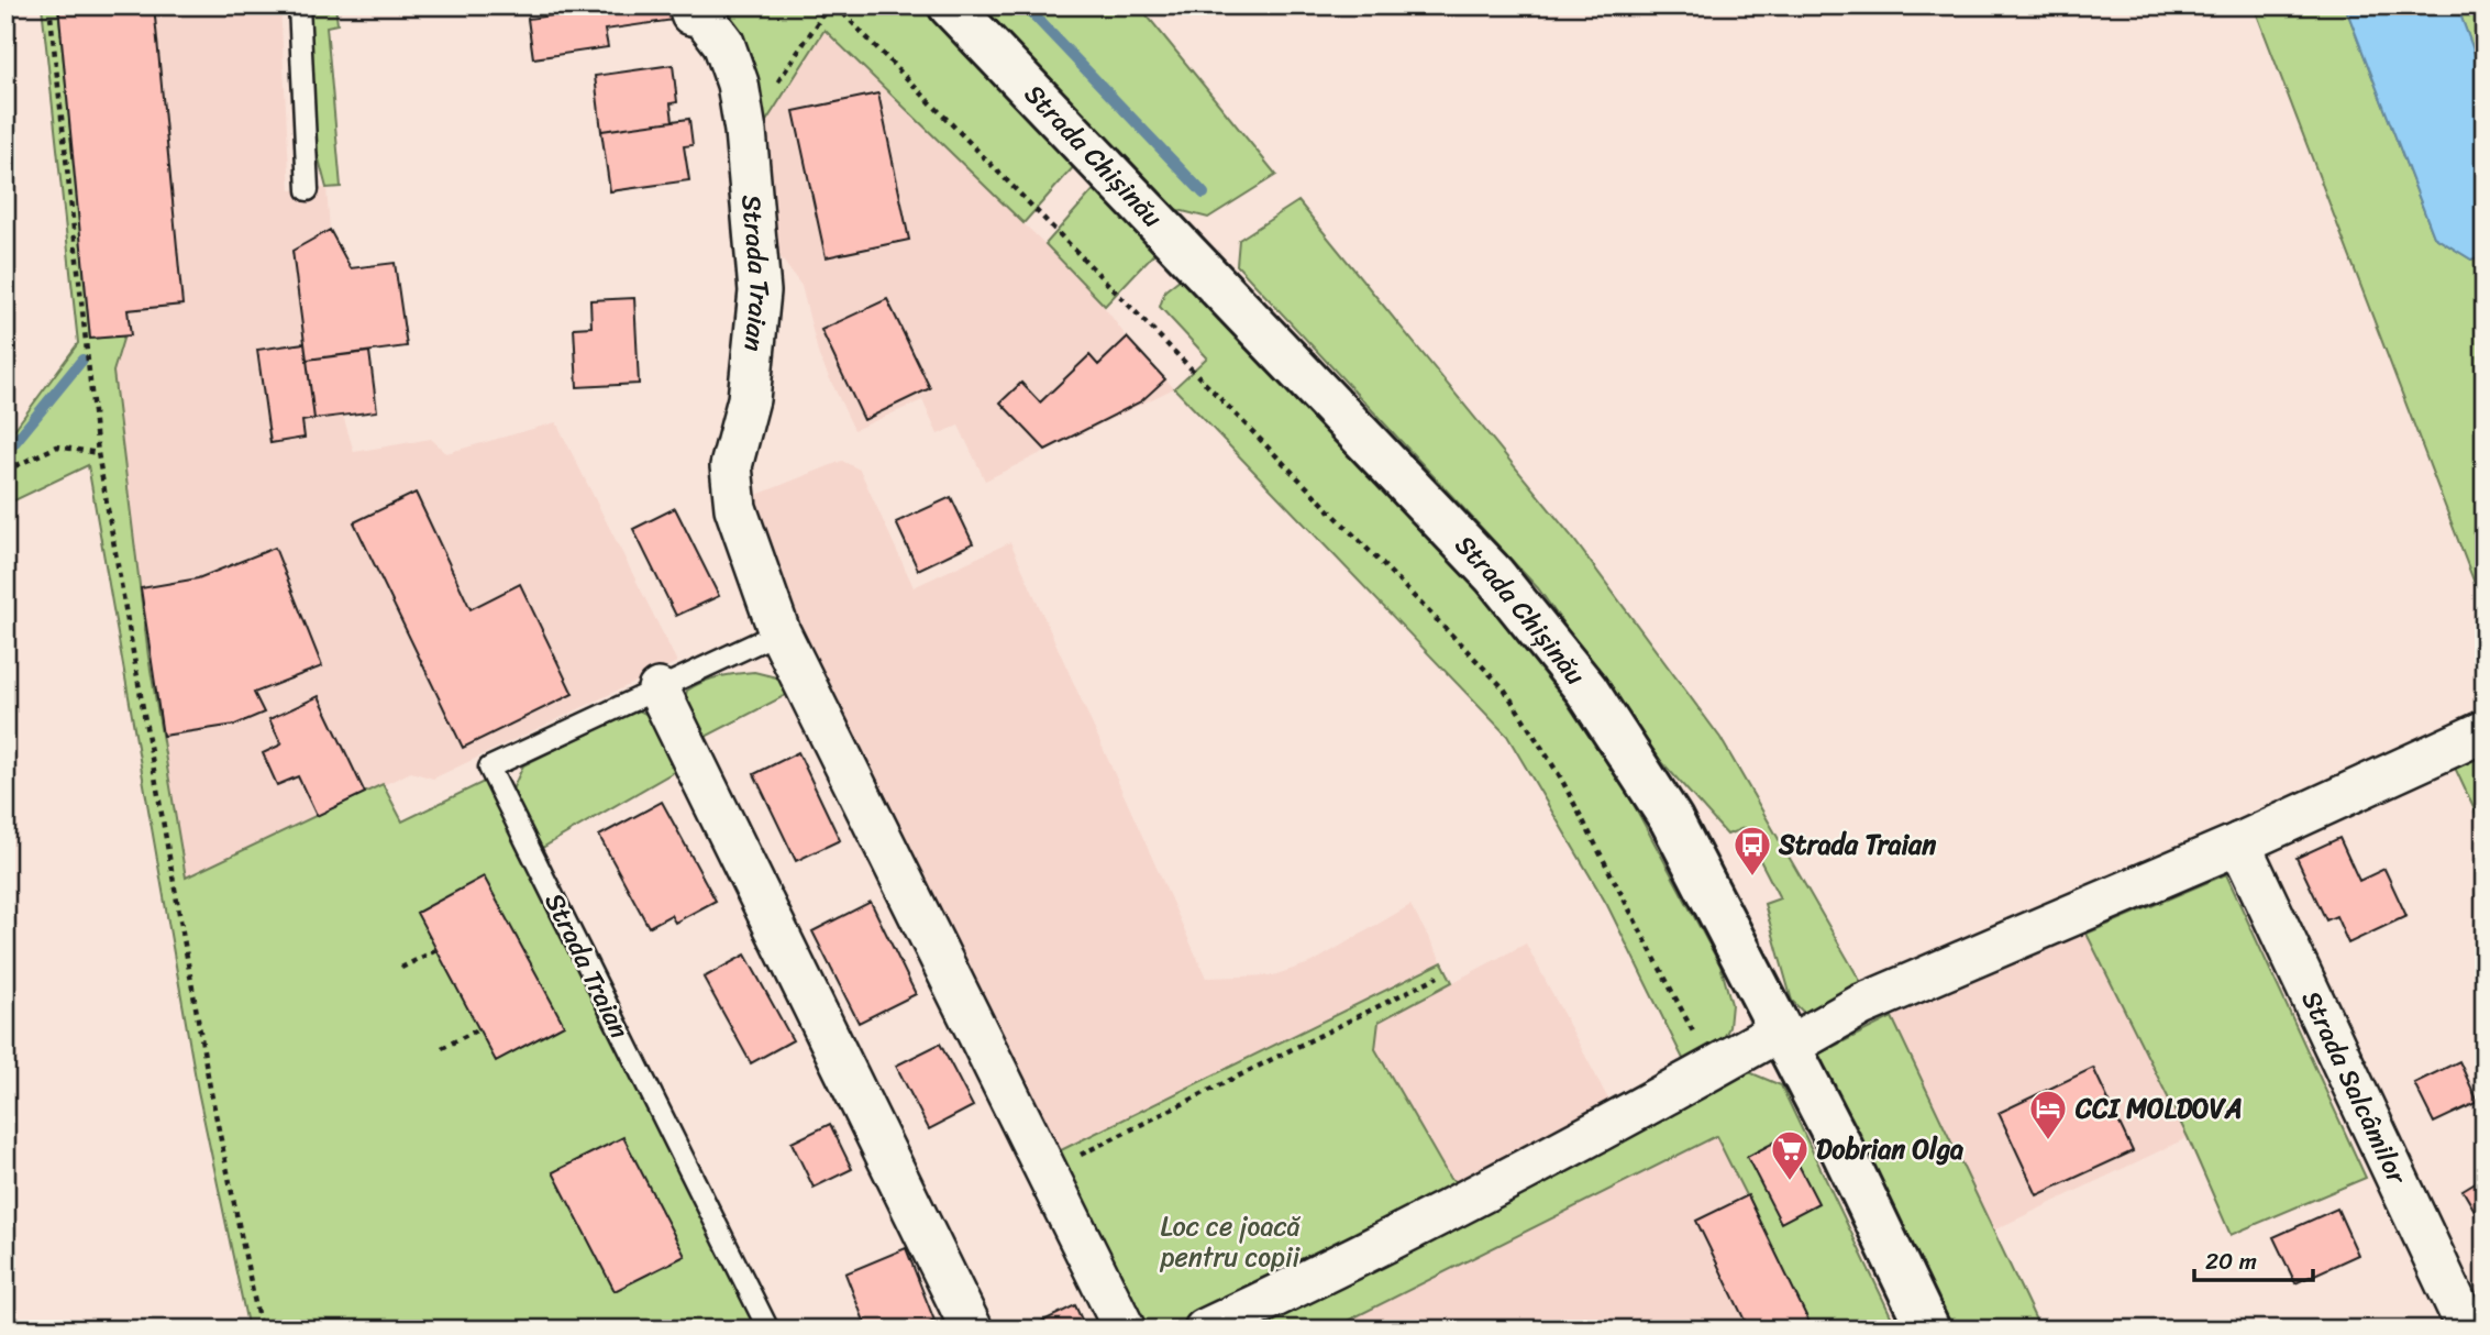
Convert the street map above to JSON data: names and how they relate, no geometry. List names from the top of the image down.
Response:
{
  "streets": {
    "street": ["Strada Chișinău", "Strada Traian", "Strada Salcâmilor"]
  },
  "parks": ["Loc ce joacă pentru copii"],
  "places": {
    "bus stop": ["Strada Traian"],
    "hotel": ["CCI MOLDOVA"],
    "supermarket": ["Dobrian Olga"]
  },
  "scale_bar": "20 m"
}
